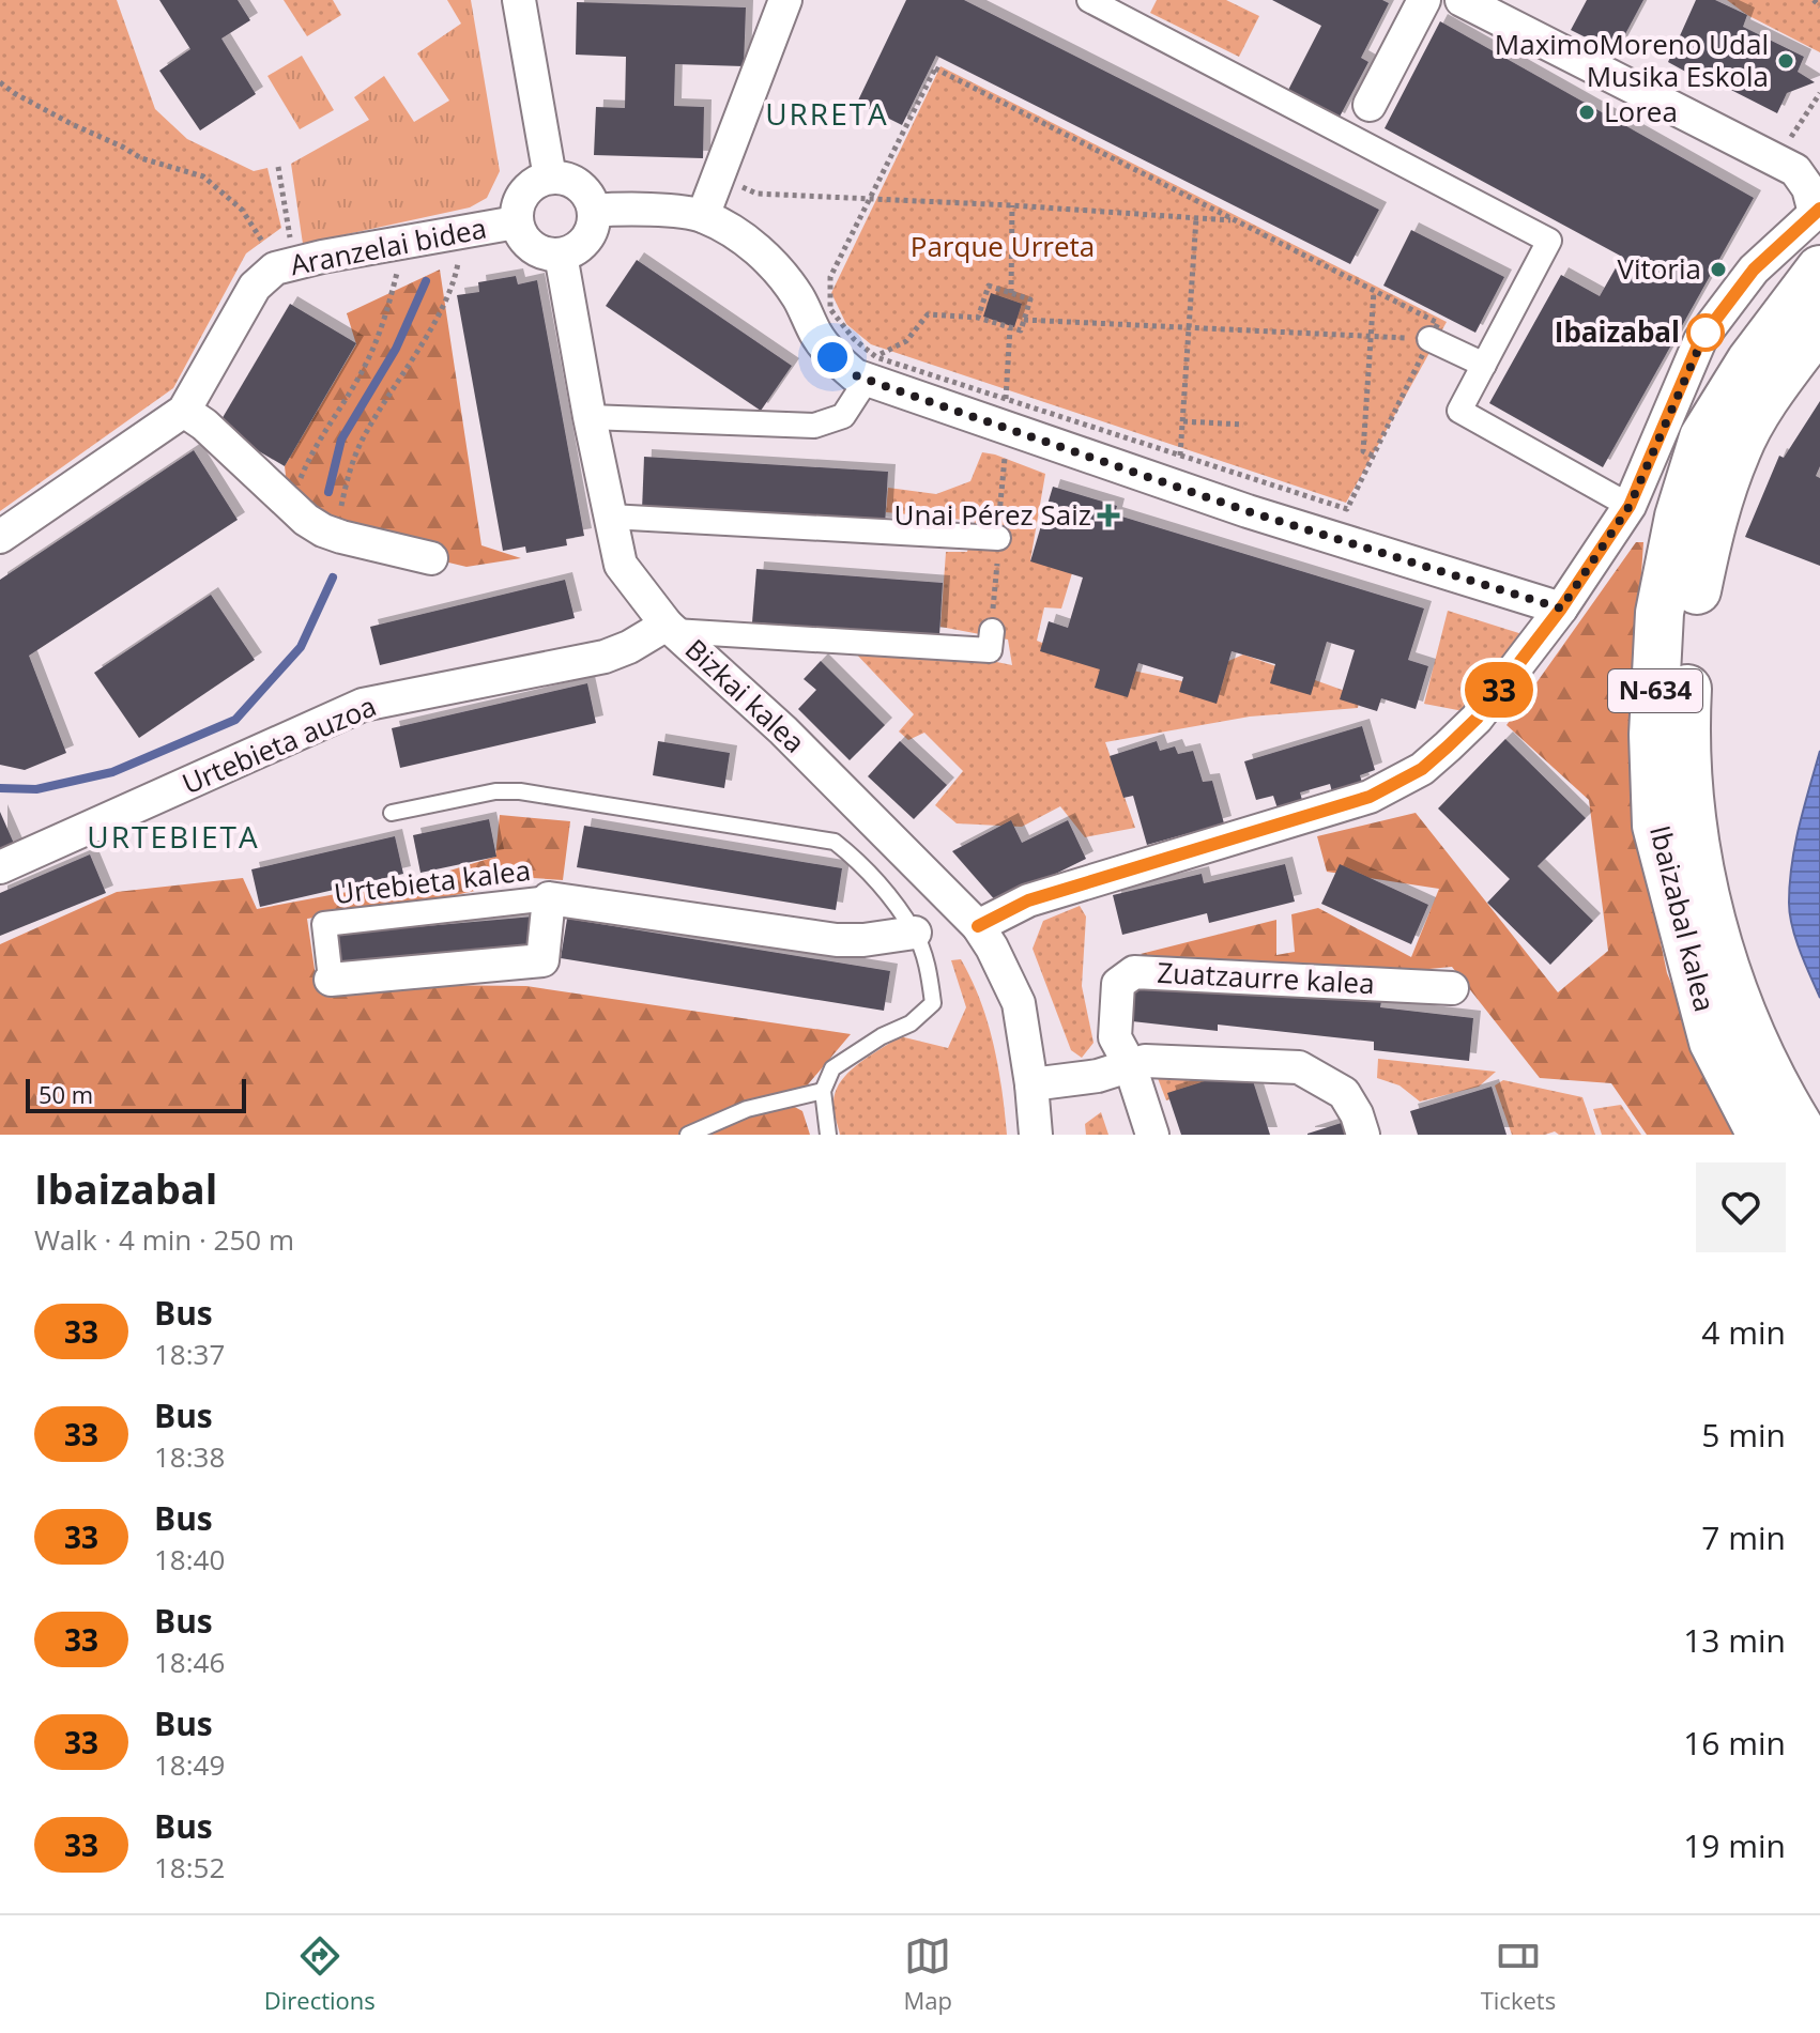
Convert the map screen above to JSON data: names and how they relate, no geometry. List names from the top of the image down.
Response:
{
  "streets": {
    "highway": ["N-634", "Ibaizabal kalea"],
    "street": [
      "Aranzelai bidea",
      "Bizkai kalea",
      "Urtebieta auzoa",
      "Urtebieta kalea",
      "Zuatzaurre kalea"
    ]
  },
  "crossings": [
    ["Aranzelai bidea", "Bizkai kalea"],
    ["Bizkai kalea", "Urtebieta auzoa"]
  ],
  "districts": ["URRETA", "URTEBIETA"],
  "parks": ["Parque Urreta"],
  "places": {
    "other": [
      "MaximoMoreno Udal Musika Eskola",
      "Lorea",
      "Vitoria",
      "Ibaizabal"
    ],
    "health": ["Unai Pérez Saiz"]
  },
  "lines": ["bus line 33"],
  "scale_bar": "50 m",
  "page": {
    "on_map": "33",
    "scale": "50 m",
    "heading": ["Ibaizabal", "Walk · 4 min · 250 m"],
    "list": [
      {
        "mark": "33",
        "name": "Bus",
        "note": "18:37",
        "value": "4 min"
      },
      {
        "mark": "33",
        "name": "Bus",
        "note": "18:38",
        "value": "5 min"
      },
      {
        "mark": "33",
        "name": "Bus",
        "note": "18:40",
        "value": "7 min"
      },
      {
        "mark": "33",
        "name": "Bus",
        "note": "18:46",
        "value": "13 min"
      },
      {
        "mark": "33",
        "name": "Bus",
        "note": "18:49",
        "value": "16 min"
      },
      {
        "mark": "33",
        "name": "Bus",
        "note": "18:52",
        "value": "19 min"
      }
    ],
    "tabs": ["Directions", "Map", "Tickets"]
  }
}
